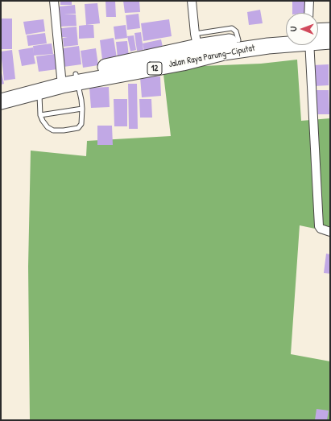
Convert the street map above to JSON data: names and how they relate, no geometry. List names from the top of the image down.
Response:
{
  "streets": {
    "highway": ["Jalan Raya Parung—Ciputat", "12"]
  },
  "north": "left"
}
